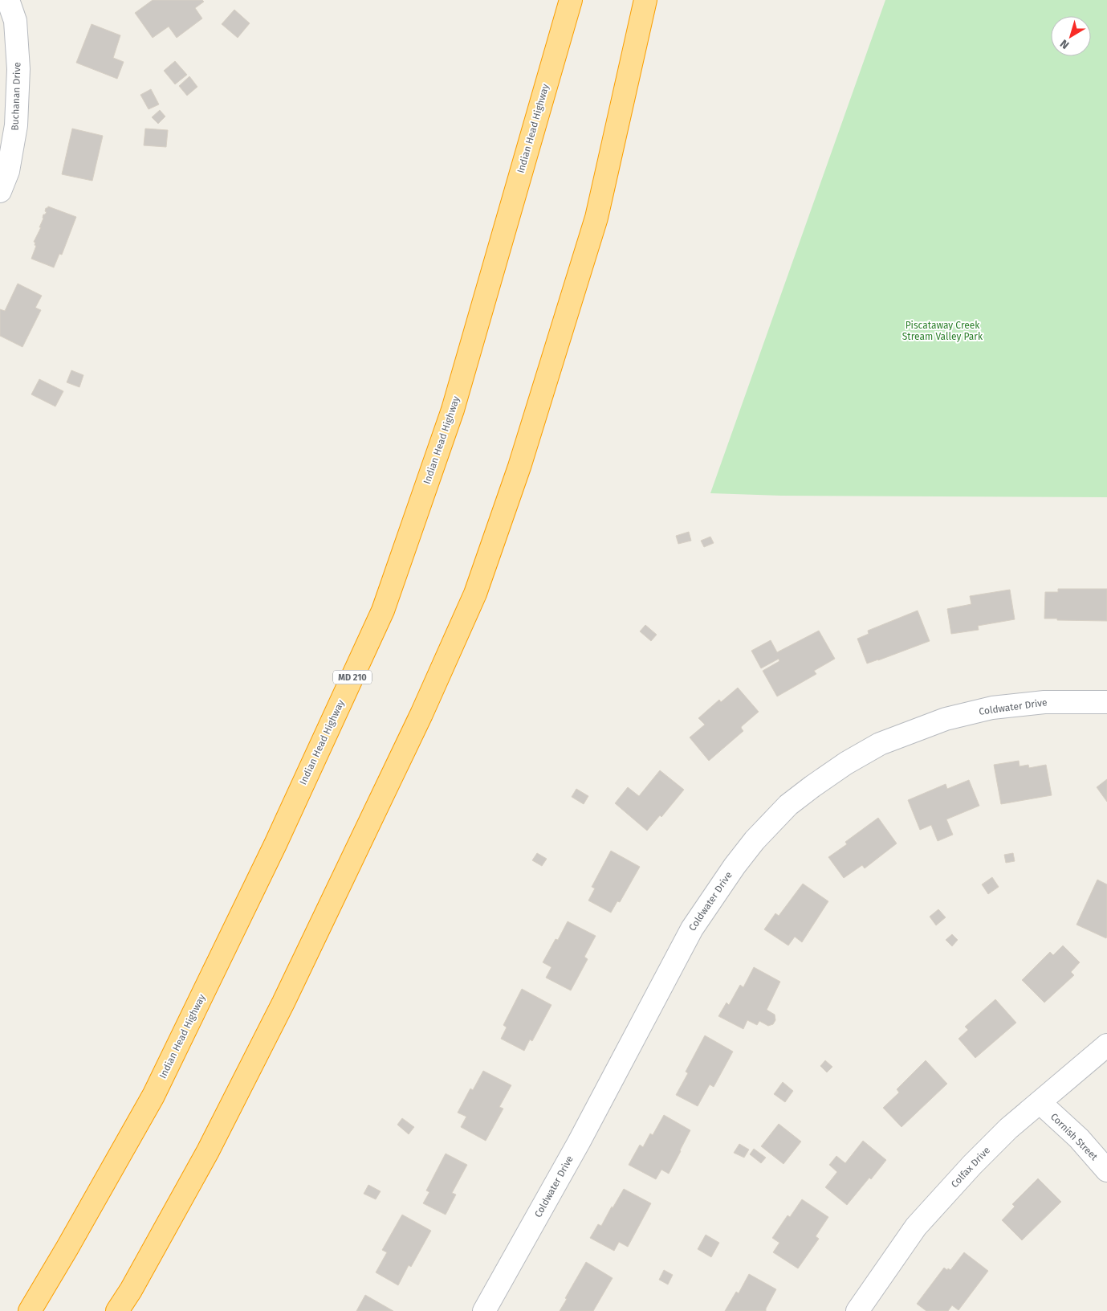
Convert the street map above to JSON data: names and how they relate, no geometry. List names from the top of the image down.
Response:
{
  "streets": {
    "highway": ["Indian Head Highway", "MD 210"],
    "street": [
      "Buchanan Drive",
      "Coldwater Drive",
      "Cornish Street",
      "Colfax Drive"
    ]
  },
  "crossings": [
    ["Cornish Street", "Colfax Drive"]
  ],
  "parks": ["Piscataway Creek Stream Valley Park"],
  "north": "bottom left"
}
